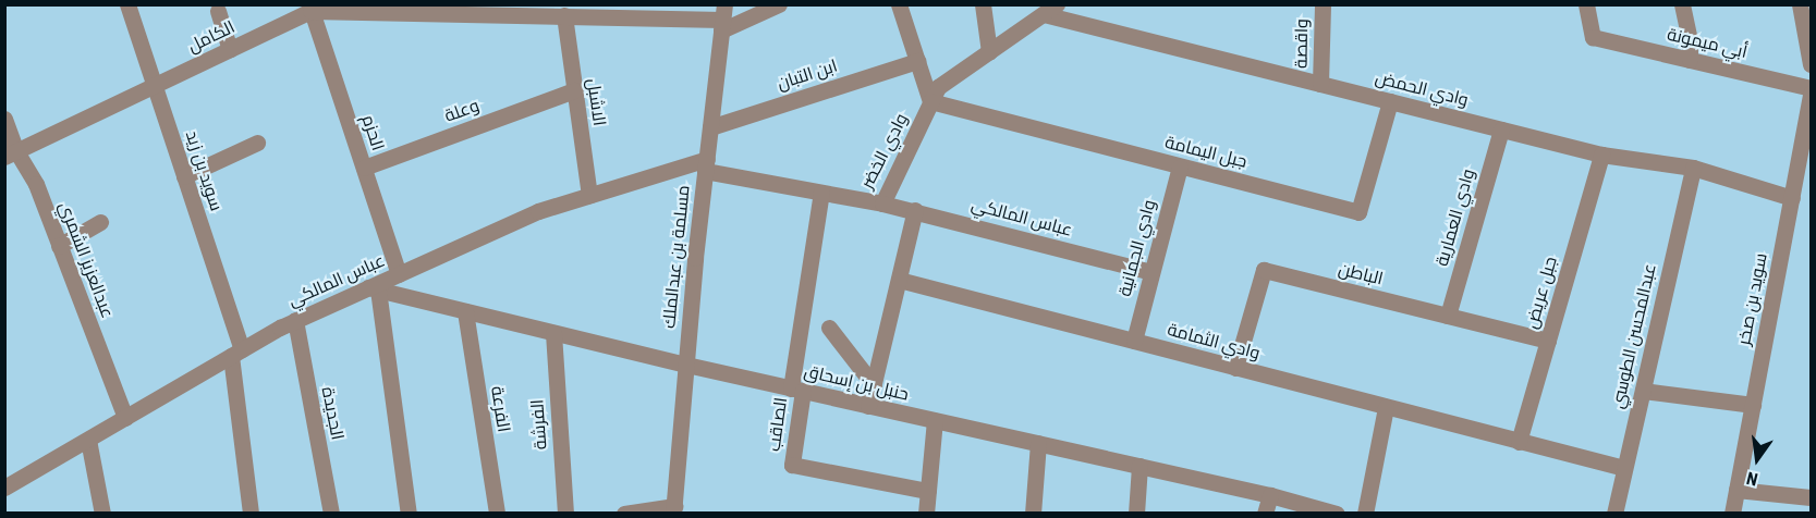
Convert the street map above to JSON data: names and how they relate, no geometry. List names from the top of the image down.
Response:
{
  "streets": {
    "street": [
      "الكامل",
      "واقصة",
      "أبي ميمونة",
      "ابن التبان",
      "وادي الحمض",
      "الاشبل",
      "وعلة",
      "الحزم",
      "وادي الخضر",
      "جبل اليمامة",
      "سويد بن زيد",
      "عباس المالكي",
      "وادي العمارية",
      "وادي الجمانية",
      "مسلمة بن عبدالملك",
      "عبدالعزيز الشمري",
      "الباطن",
      "جبل عريض",
      "سويد بن صخر",
      "عبدالمحسن الطوسي",
      "وادي الثمامة",
      "حنبل بن إسحاق",
      "الفرعة",
      "الجديدة",
      "الفرشة",
      "الصاقب"
    ]
  },
  "crossings": [
    ["الكامل", "الاشبل"],
    ["الكامل", "الحزم"],
    ["الكامل", "سويد بن زيد"],
    ["الكامل", "مسلمة بن عبدالملك"],
    ["الكامل", "عبدالعزيز الشمري"],
    ["واقصة", "وادي الحمض"],
    ["أبي ميمونة", "سويد بن صخر"],
    ["ابن التبان", "مسلمة بن عبدالملك"],
    ["وادي الحمض", "وادي الخضر"],
    ["وادي الحمض", "جبل اليمامة"],
    ["وادي الحمض", "وادي العمارية"],
    ["وادي الحمض", "جبل عريض"],
    ["وادي الحمض", "سويد بن صخر"],
    ["وادي الحمض", "عبدالمحسن الطوسي"],
    ["الاشبل", "وعلة"],
    ["الاشبل", "عباس المالكي"],
    ["وعلة", "الحزم"],
    ["الحزم", "عباس المالكي"],
    ["وادي الخضر", "جبل اليمامة"],
    ["وادي الخضر", "عباس المالكي"],
    ["وادي الخضر", "مسلمة بن عبدالملك"],
    ["وادي الخضر", "الصاقب"],
    ["جبل اليمامة", "وادي الجمانية"],
    ["سويد بن زيد", "عباس المالكي"],
    ["عباس المالكي", "وادي الجمانية"],
    ["عباس المالكي", "مسلمة بن عبدالملك"],
    ["عباس المالكي", "عبدالعزيز الشمري"],
    ["عباس المالكي", "حنبل بن إسحاق"],
    ["عباس المالكي", "الجديدة"],
    ["وادي العمارية", "الباطن"],
    ["وادي الجمانية", "وادي الثمامة"],
    ["مسلمة بن عبدالملك", "حنبل بن إسحاق"],
    ["الباطن", "جبل عريض"],
    ["الباطن", "وادي الثمامة"],
    ["جبل عريض", "وادي الثمامة"],
    ["عبدالمحسن الطوسي", "وادي الثمامة"],
    ["حنبل بن إسحاق", "الفرعة"],
    ["حنبل بن إسحاق", "الفرشة"],
    ["حنبل بن إسحاق", "الصاقب"]
  ],
  "north": "bottom"
}
